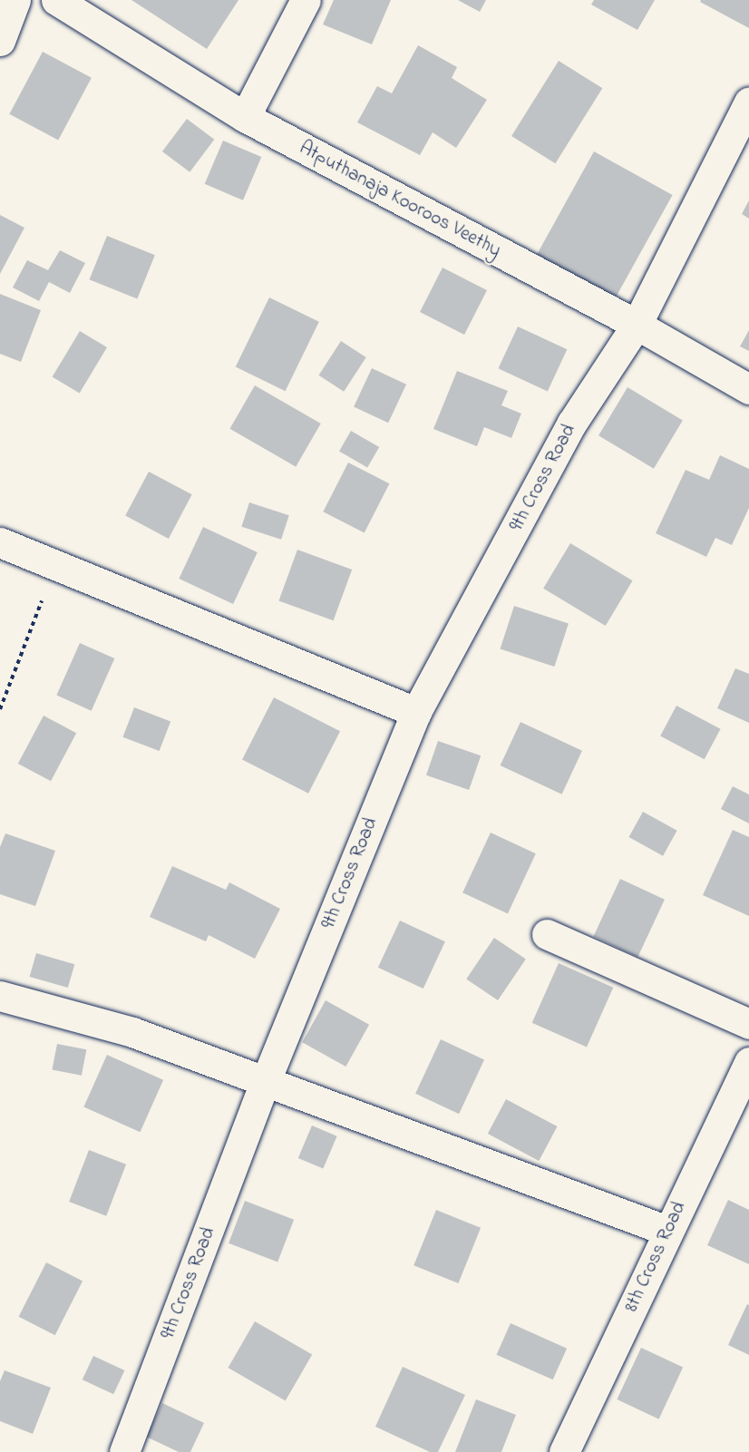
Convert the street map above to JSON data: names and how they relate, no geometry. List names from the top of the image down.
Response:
{
  "streets": {
    "street": ["Atputhanaja Kooroos Veethy", "9th Cross Road", "8th Cross Road"]
  },
  "crossings": [
    ["Atputhanaja Kooroos Veethy", "9th Cross Road"]
  ]
}
